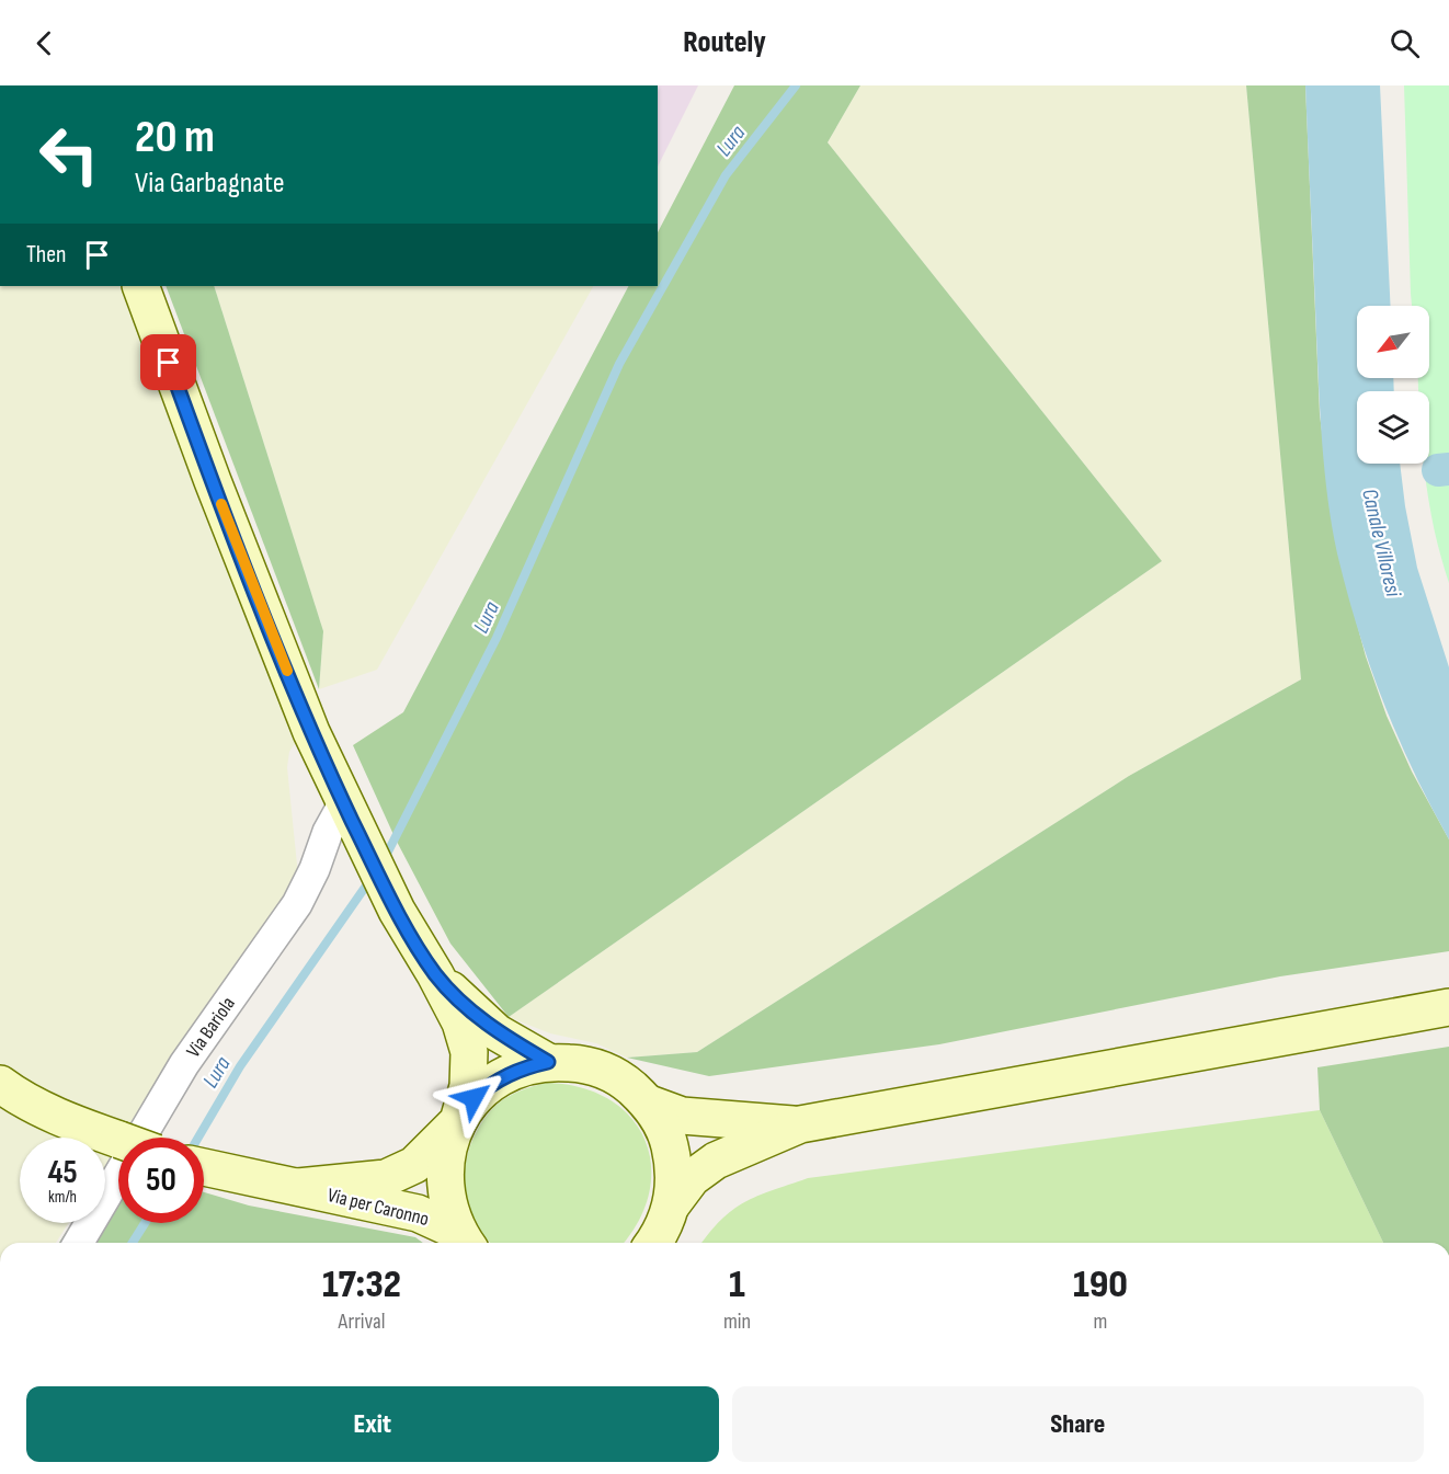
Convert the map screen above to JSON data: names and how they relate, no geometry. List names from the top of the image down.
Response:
{
  "streets": {
    "main road": ["Via per Caronno"],
    "street": ["Via Bariola"]
  },
  "water": ["Lura", "Canale Villoresi"],
  "north": "bottom left",
  "page": {
    "header": "Routely",
    "turn": ["20 m", "Via Garbagnate"],
    "then": "Then",
    "speed": "45 km/h",
    "limit": "50",
    "eta": [
      "17:32",
      "Arrival",
      "1",
      "min",
      "190",
      "m"
    ],
    "buttons": ["Exit", "Share"]
  }
}
